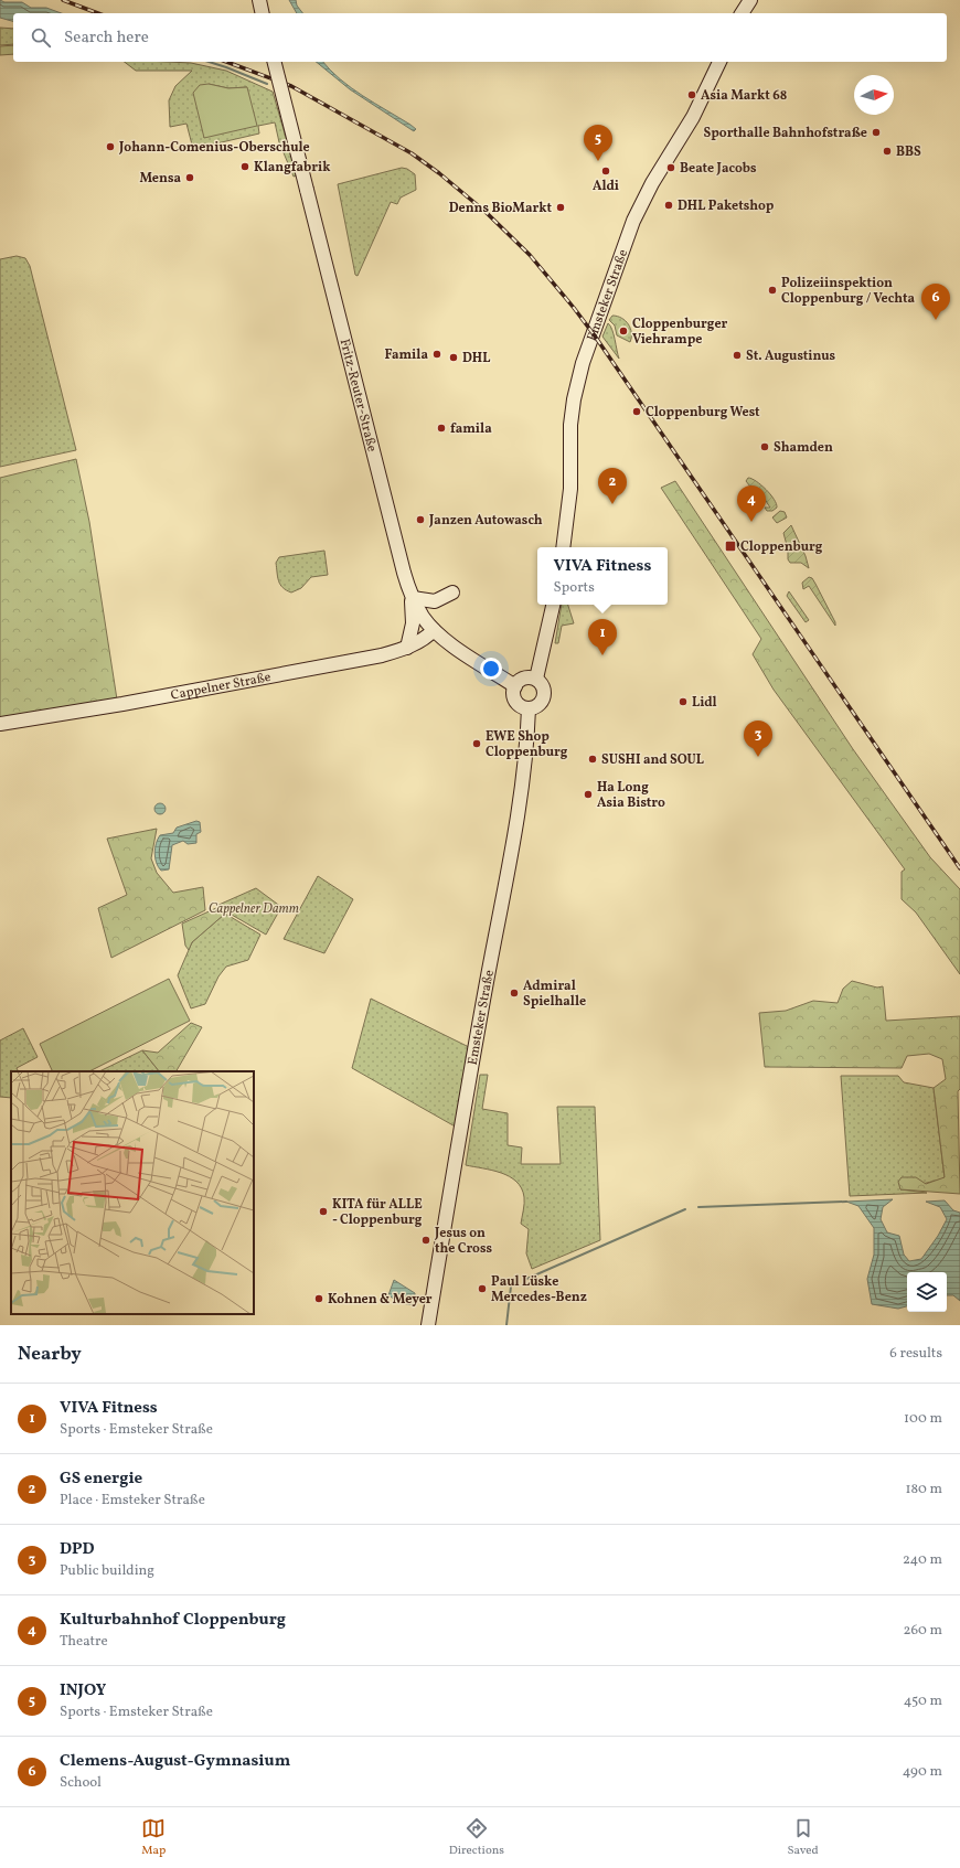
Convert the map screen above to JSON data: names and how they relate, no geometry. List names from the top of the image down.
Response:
{
  "streets": {
    "street": ["Emsteker Straße", "Fritz-Reuter-Straße", "Cappelner Straße"]
  },
  "crossings": [
    ["Emsteker Straße", "Fritz-Reuter-Straße"],
    ["Fritz-Reuter-Straße", "Cappelner Straße"]
  ],
  "parks": ["Cappelner Damm"],
  "places": {
    "other": [
      "Asia Markt 68",
      "Sporthalle Bahnhofstraße",
      "Johann-Comenius-Oberschule",
      "BBS",
      "Klangfabrik",
      "Beate Jacobs",
      "Aldi",
      "Mensa",
      "DHL Paketshop",
      "Denns BioMarkt",
      "Polizeiinspektion Cloppenburg / Vechta",
      "Cloppenburger Viehrampe",
      "Famila",
      "St. Augustinus",
      "DHL",
      "Cloppenburg West",
      "famila",
      "Shamden",
      "Janzen Autowasch",
      "Lidl",
      "EWE Shop Cloppenburg",
      "SUSHI and SOUL",
      "Ha Long Asia Bistro",
      "Admiral Spielhalle",
      "KITA für ALLE - Cloppenburg",
      "Jesus on the Cross",
      "Paul Lüske Mercedes-Benz",
      "Kohnen & Meyer"
    ],
    "transit": ["Cloppenburg"]
  },
  "north": "right",
  "page": {
    "search": "Search here",
    "pins": [
      "5",
      "6",
      "2",
      "4",
      "1",
      "3"
    ],
    "popup": ["VIVA Fitness", "Sports"],
    "heading": ["Nearby", "6 results"],
    "list": [
      {
        "mark": "1",
        "name": "VIVA Fitness",
        "note": "Sports · Emsteker Straße",
        "value": "100 m"
      },
      {
        "mark": "2",
        "name": "GS energie",
        "note": "Place · Emsteker Straße",
        "value": "180 m"
      },
      {
        "mark": "3",
        "name": "DPD",
        "note": "Public building",
        "value": "240 m"
      },
      {
        "mark": "4",
        "name": "Kulturbahnhof Cloppenburg",
        "note": "Theatre",
        "value": "260 m"
      },
      {
        "mark": "5",
        "name": "INJOY",
        "note": "Sports · Emsteker Straße",
        "value": "450 m"
      },
      {
        "mark": "6",
        "name": "Clemens-August-Gymnasium",
        "note": "School",
        "value": "490 m"
      }
    ],
    "nav": ["Map", "Directions", "Saved"]
  }
}
